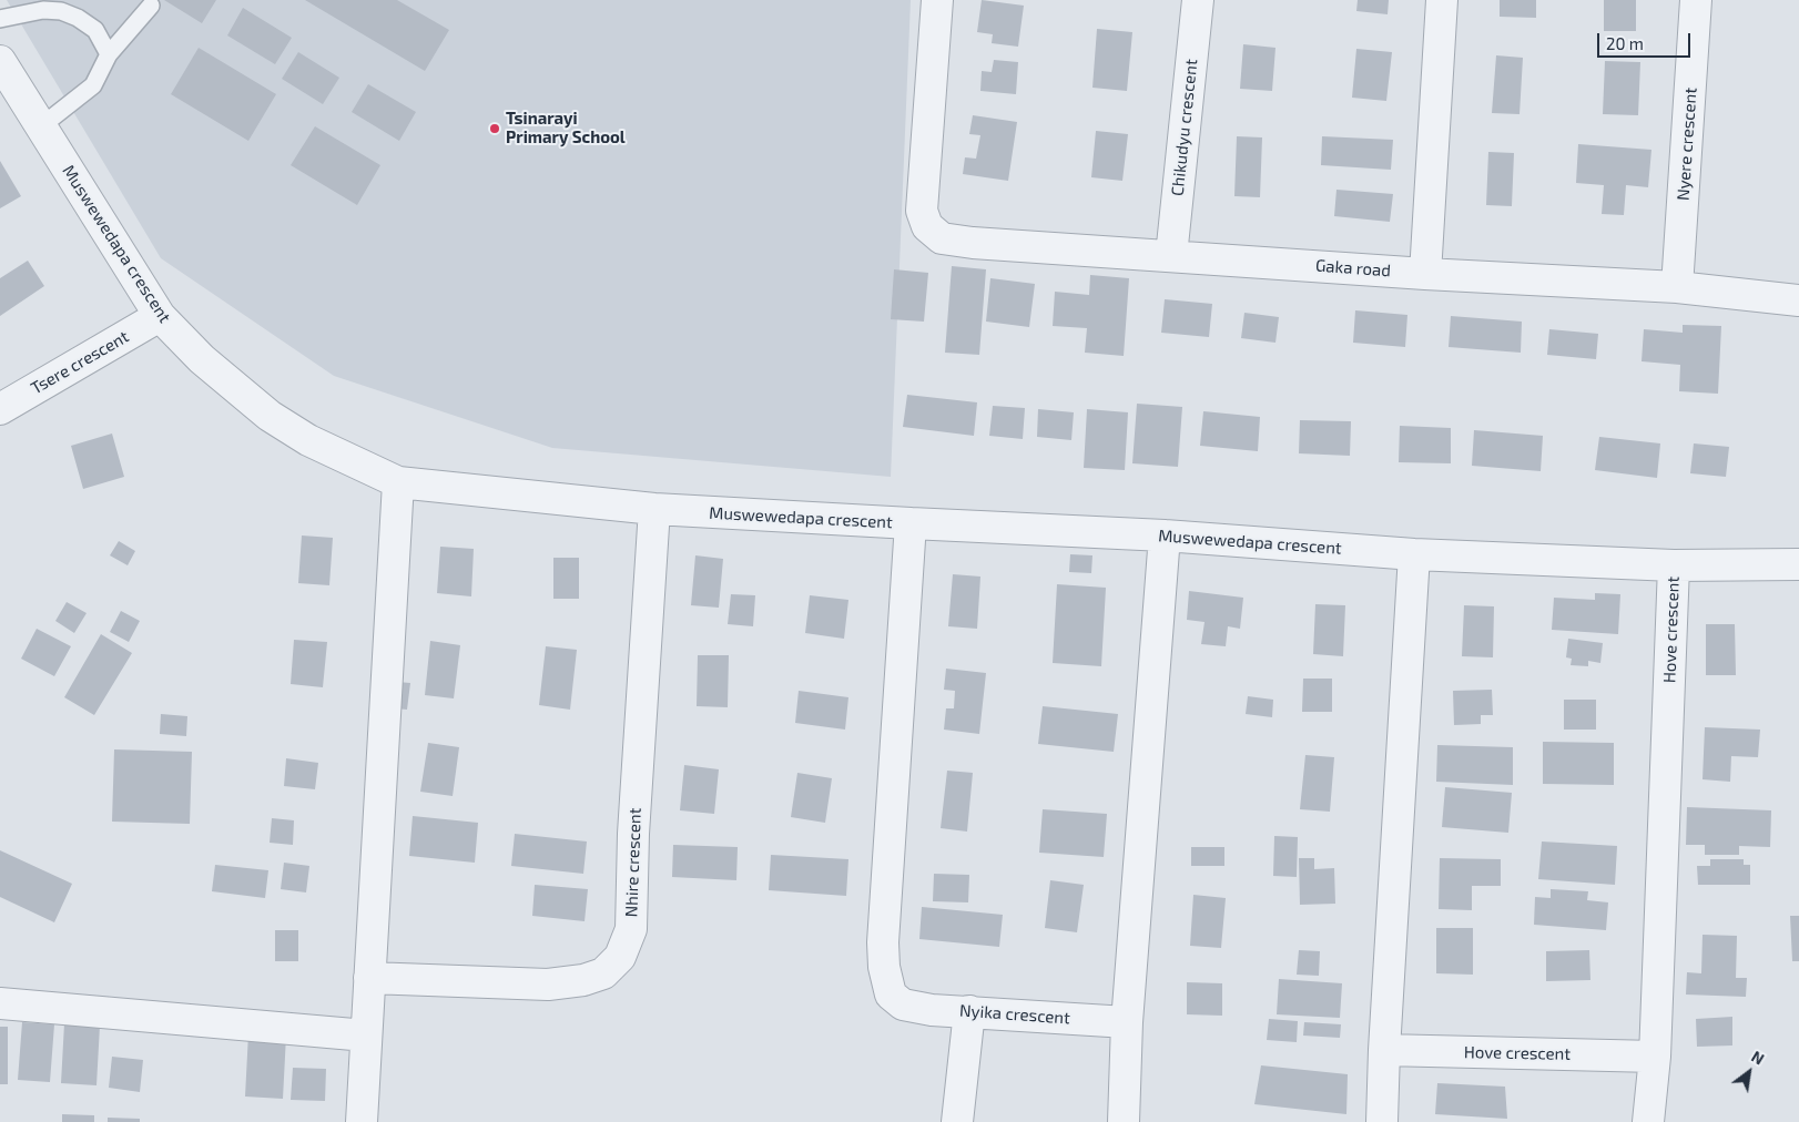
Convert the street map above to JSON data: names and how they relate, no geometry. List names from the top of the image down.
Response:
{
  "streets": {
    "street": [
      "Chikudyu crescent",
      "Nyere crescent",
      "Muswewedapa crescent",
      "Gaka road",
      "Tsere crescent",
      "Hove crescent",
      "Nhire crescent",
      "Nyika crescent"
    ]
  },
  "crossings": [
    ["Chikudyu crescent", "Gaka road"],
    ["Nyere crescent", "Gaka road"],
    ["Muswewedapa crescent", "Tsere crescent"],
    ["Muswewedapa crescent", "Hove crescent"],
    ["Muswewedapa crescent", "Nhire crescent"],
    ["Muswewedapa crescent", "Nyika crescent"]
  ],
  "places": ["Tsinarayi Primary School"],
  "scale_bar": "20 m",
  "north": "top right"
}
